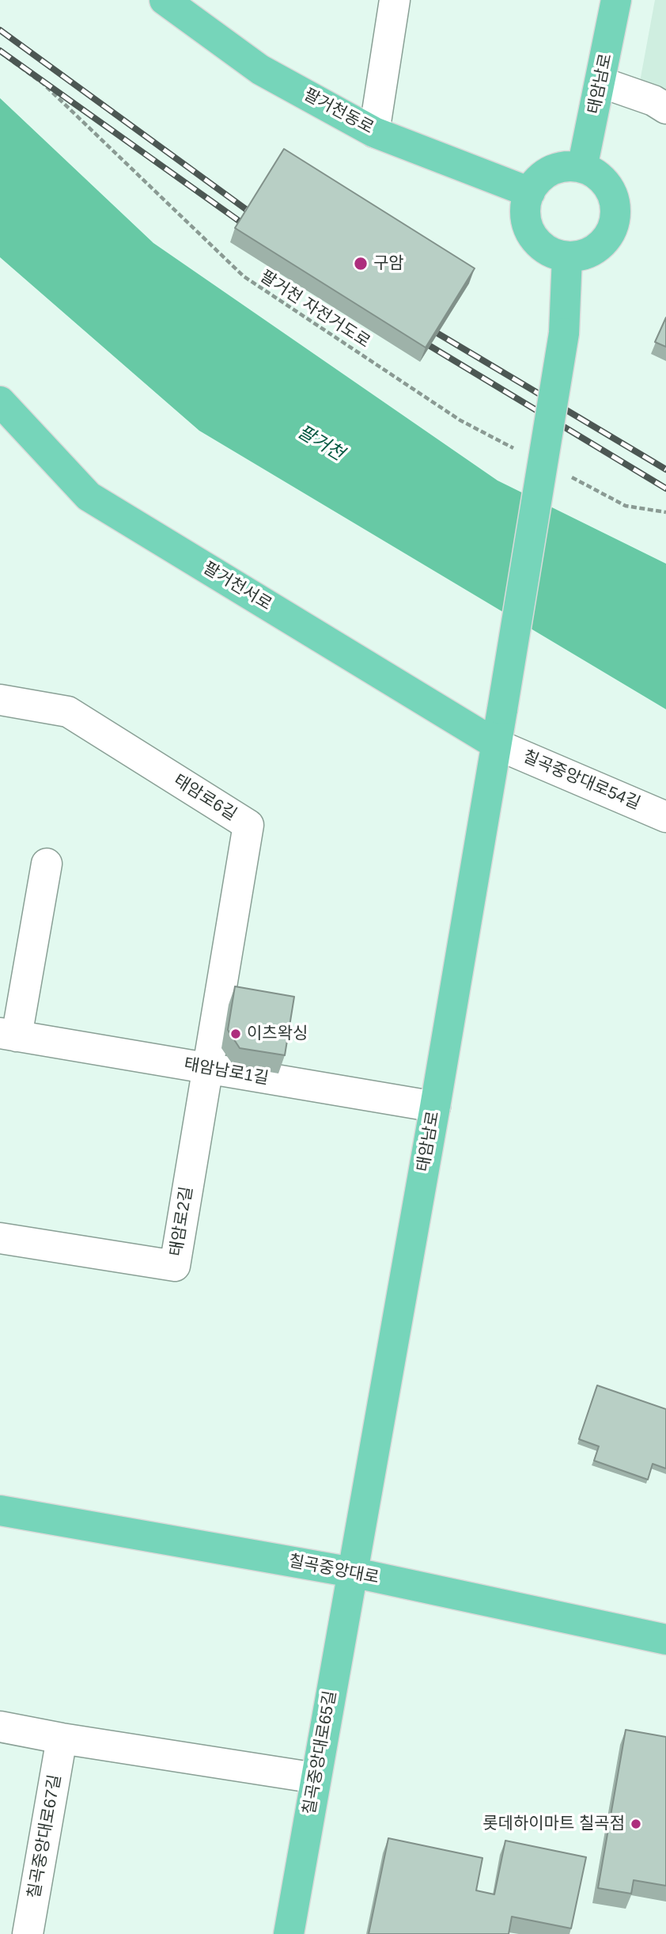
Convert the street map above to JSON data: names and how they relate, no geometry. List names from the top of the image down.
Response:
{
  "streets": {
    "main road": [
      "태암남로",
      "팔거천동로",
      "팔거천서로",
      "칠곡중앙대로",
      "칠곡중앙대로65길"
    ],
    "street": [
      "칠곡중앙대로54길",
      "태암로6길",
      "태암남로1길",
      "태암로2길",
      "칠곡중앙대로67길"
    ],
    "path": ["팔거천 자전거도로"]
  },
  "crossings": [
    ["태암남로", "팔거천동로"],
    ["태암남로", "팔거천서로"],
    ["태암남로", "칠곡중앙대로54길"],
    ["태암남로", "태암남로1길"],
    ["태암남로", "칠곡중앙대로"],
    ["태암남로", "칠곡중앙대로65길"],
    ["팔거천서로", "칠곡중앙대로54길"],
    ["태암로6길", "태암남로1길"],
    ["태암로6길", "태암로2길"],
    ["태암남로1길", "태암로2길"],
    ["칠곡중앙대로", "칠곡중앙대로65길"]
  ],
  "water": ["팔거천"],
  "places": ["구암", "이츠왁싱", "롯데하이마트 칠곡점"]
}
